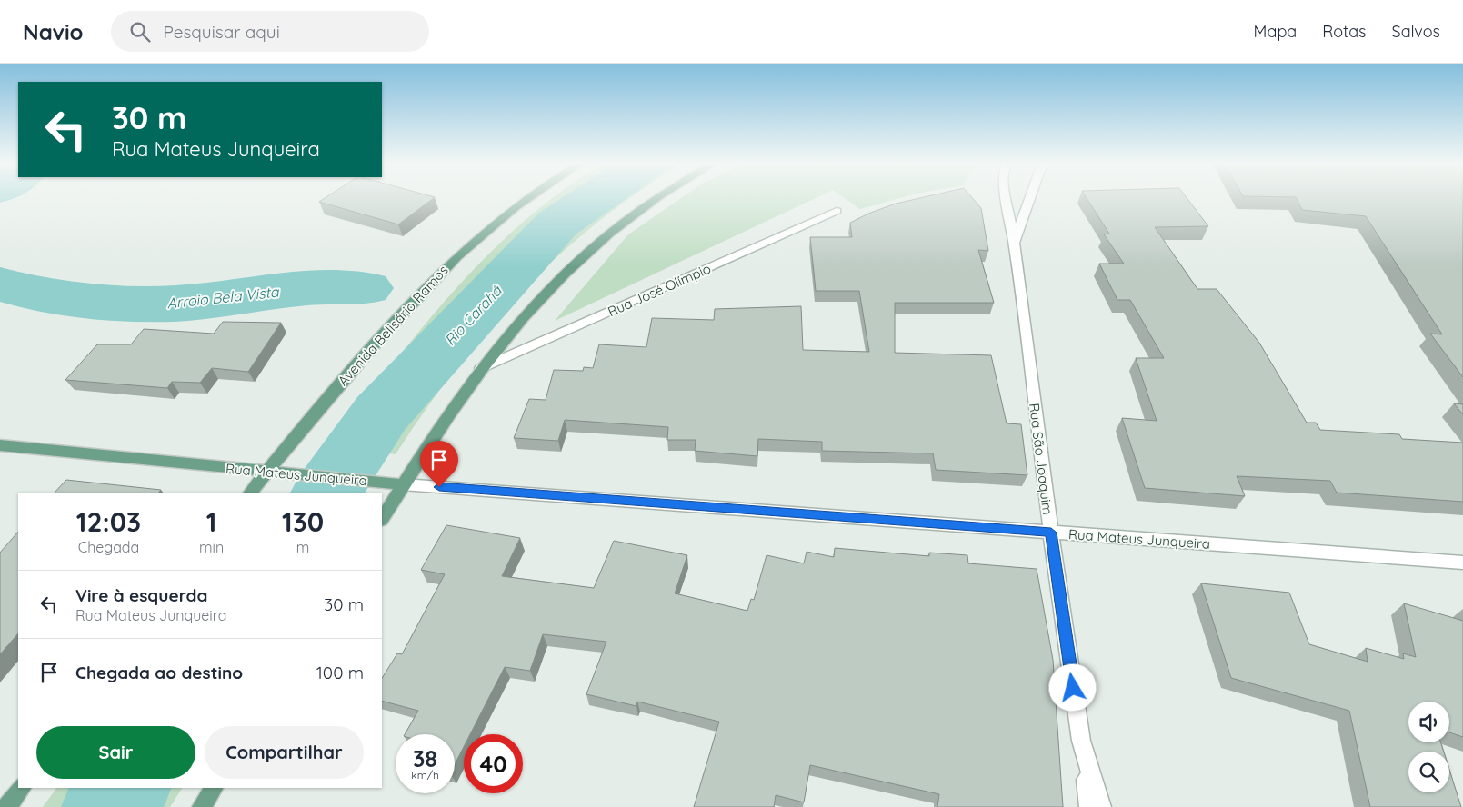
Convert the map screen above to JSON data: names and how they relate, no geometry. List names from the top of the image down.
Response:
{
  "streets": {
    "main road": ["Avenida Belisário Ramos", "Rua Mateus Junqueira"],
    "street": ["Rua José Olímpio", "Rua São Joaquim"]
  },
  "crossings": [
    ["Avenida Belisário Ramos", "Rua Mateus Junqueira"],
    ["Rua São Joaquim", "Rua Mateus Junqueira"]
  ],
  "water": ["Arroio Bela Vista", "Rio Carahá"],
  "page": {
    "header": "Navio",
    "search": "Pesquisar aqui",
    "nav": ["Mapa", "Rotas", "Salvos"],
    "turn": ["30 m", "Rua Mateus Junqueira"],
    "eta": [
      "12:03",
      "Chegada",
      "1",
      "min",
      "130",
      "m"
    ],
    "list": [
      {
        "name": "Vire à esquerda",
        "note": "Rua Mateus Junqueira",
        "value": "30 m"
      },
      {
        "name": "Chegada ao destino",
        "value": "100 m"
      }
    ],
    "buttons": ["Sair", "Compartilhar"],
    "speed": "38 km/h",
    "limit": "40"
  }
}
